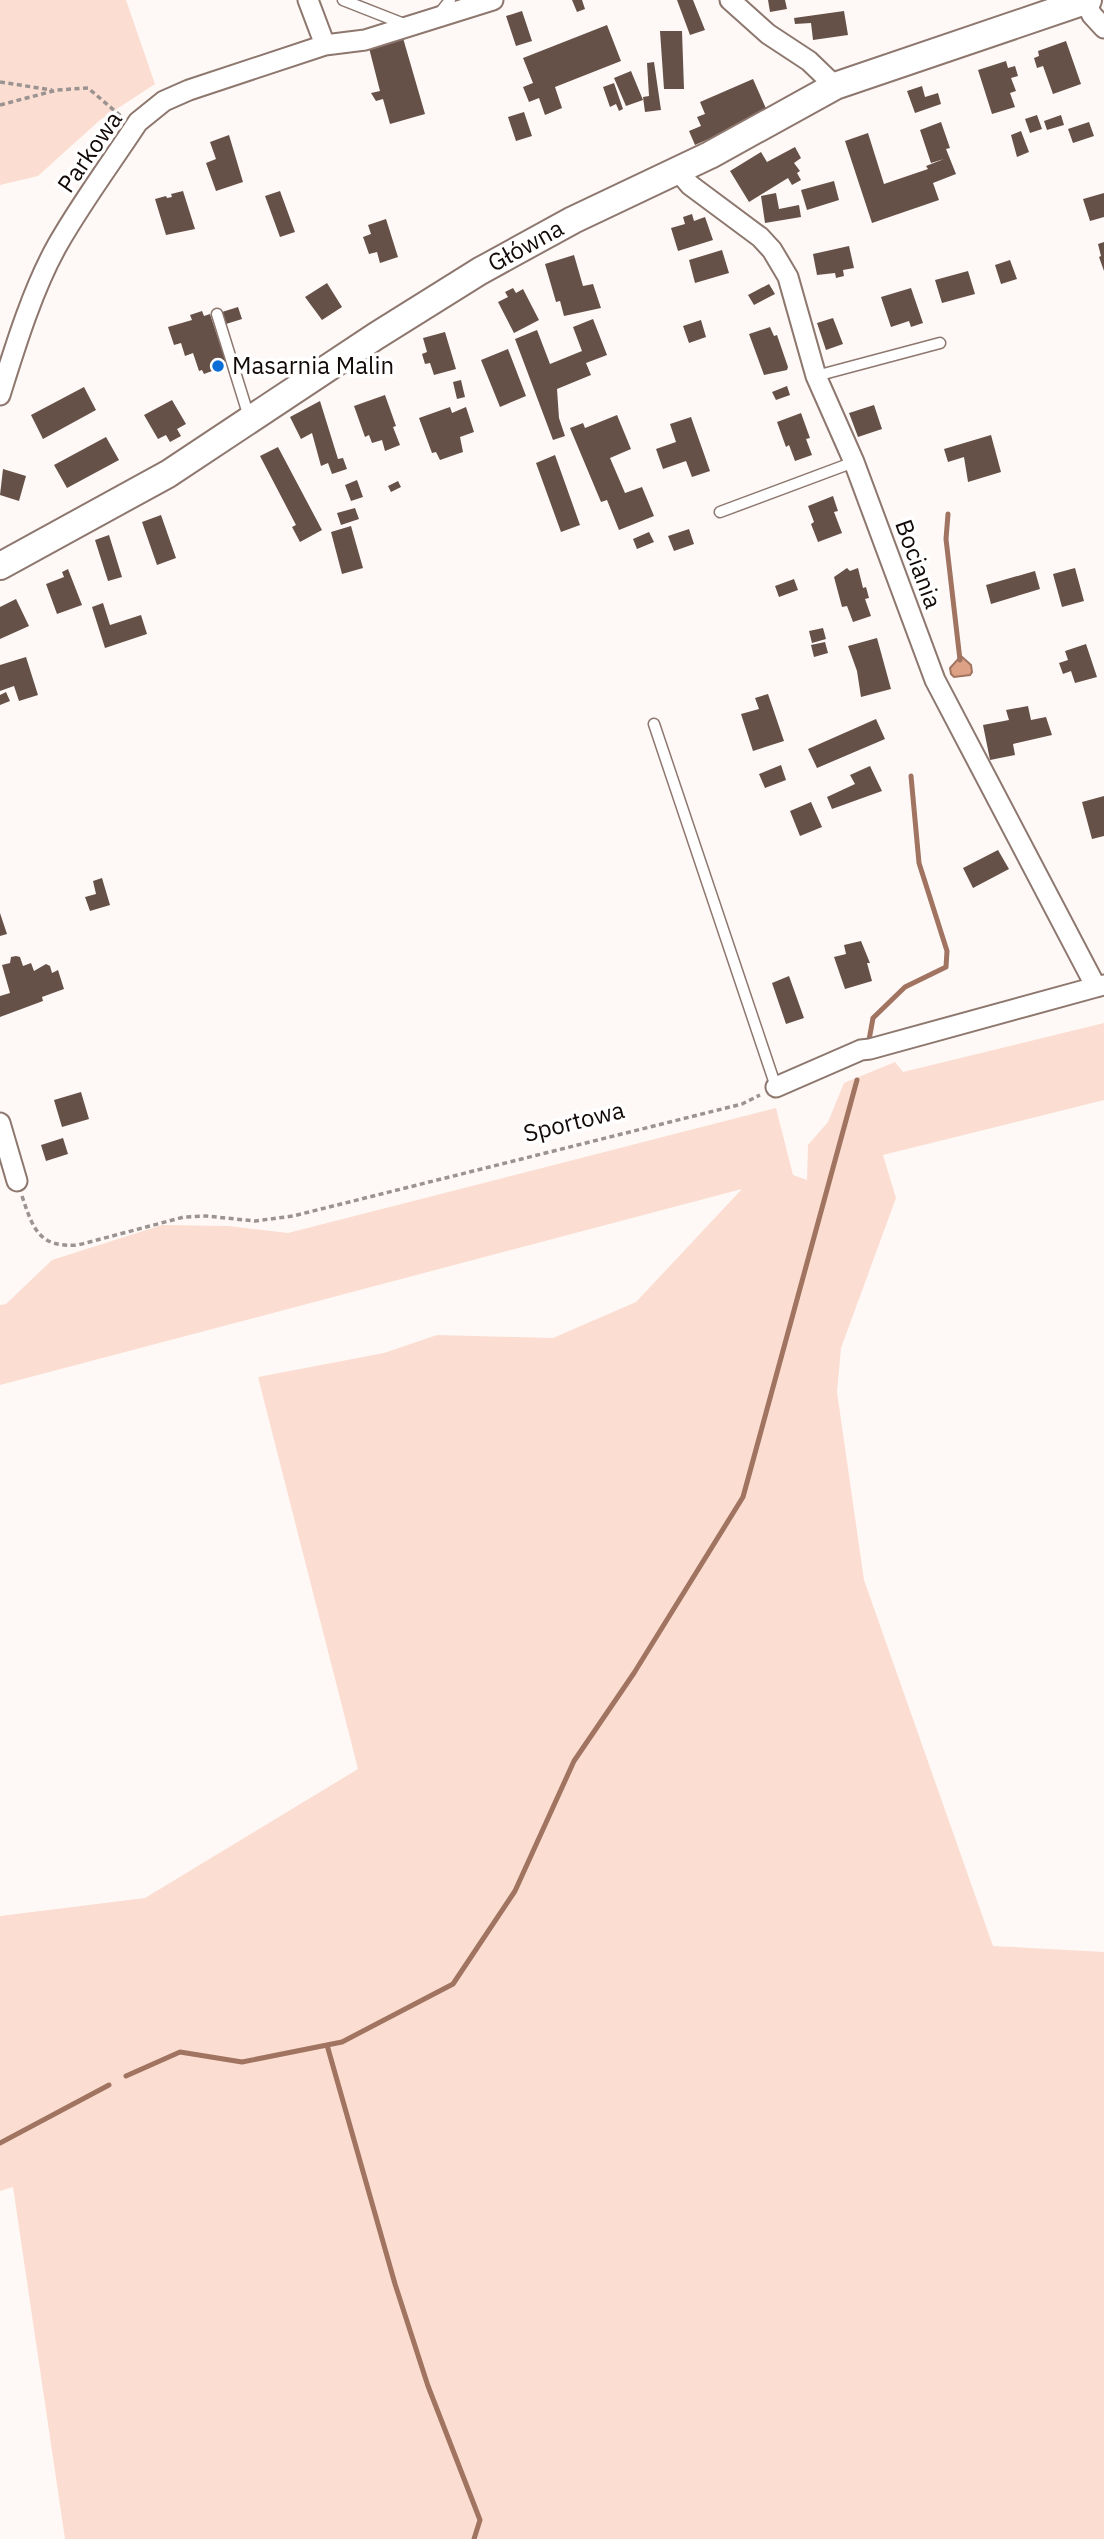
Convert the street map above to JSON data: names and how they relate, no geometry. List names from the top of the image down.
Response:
{
  "streets": {
    "street": ["Parkowa", "Główna", "Bociania"],
    "path": ["Sportowa"]
  },
  "crossings": [
    ["Główna", "Bociania"]
  ],
  "places": ["Masarnia Malin"]
}
